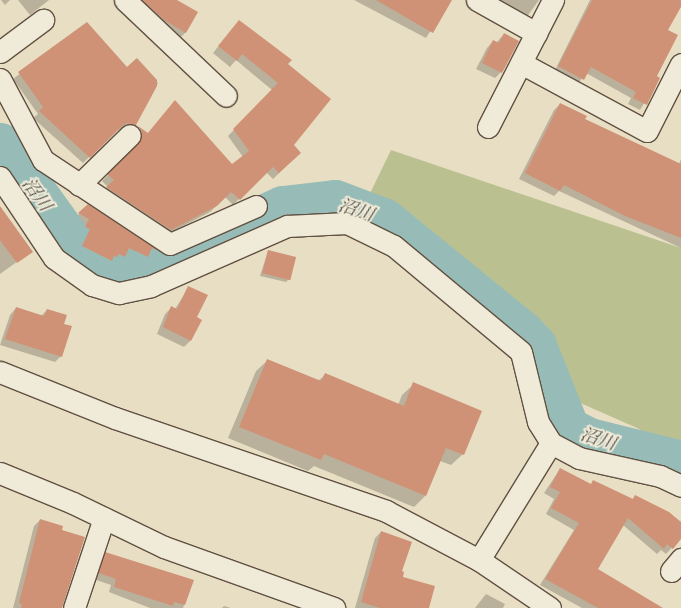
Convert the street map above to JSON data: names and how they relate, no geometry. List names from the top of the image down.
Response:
{
  "water": ["沼川"]
}
